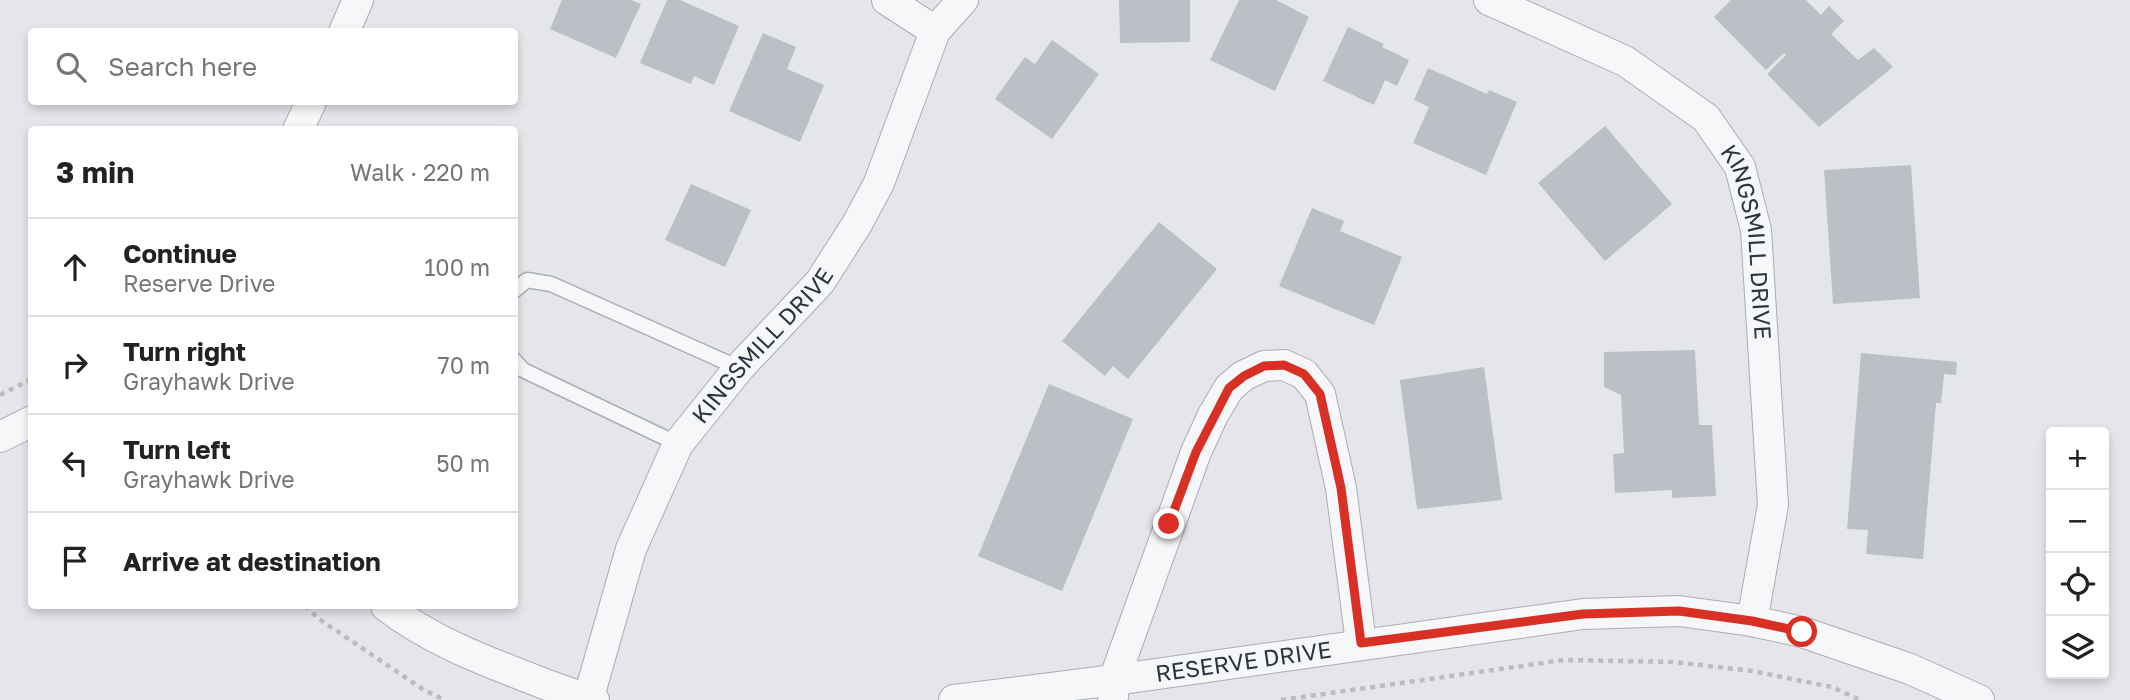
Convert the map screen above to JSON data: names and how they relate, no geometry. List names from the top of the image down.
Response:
{
  "streets": {
    "street": ["KINGSMILL DRIVE", "RESERVE DRIVE"]
  },
  "crossings": [
    ["KINGSMILL DRIVE", "RESERVE DRIVE"]
  ],
  "page": {
    "search": "Search here",
    "heading": ["3 min", "Walk · 220 m"],
    "list": [
      ["Continue", "Reserve Drive", "100 m"],
      ["Turn right", "Grayhawk Drive", "70 m"],
      ["Turn left", "Grayhawk Drive", "50 m"],
      "Arrive at destination"
    ],
    "map_buttons": ["+", "−"]
  }
}
